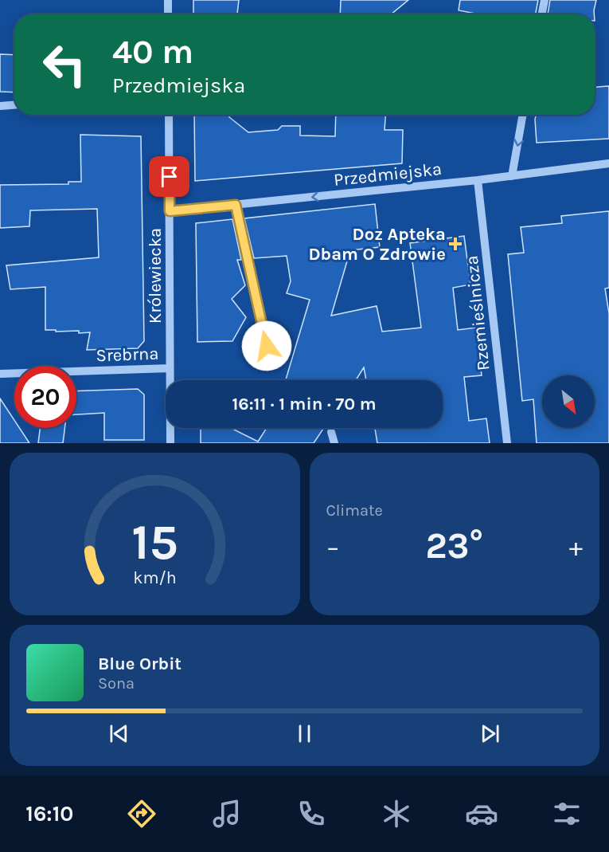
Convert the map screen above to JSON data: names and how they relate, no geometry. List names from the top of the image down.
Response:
{
  "streets": {
    "street": [
      "Przedmiejska",
      "Królewiecka",
      "Rzemieślnicza",
      "Srebrna"
    ]
  },
  "crossings": [
    ["Przedmiejska", "Królewiecka"],
    ["Przedmiejska", "Rzemieślnicza"],
    ["Królewiecka", "Srebrna"]
  ],
  "one_way": ["Przedmiejska"],
  "places": {
    "health": ["Doz Apteka Dbam O Zdrowie"]
  },
  "north": "bottom right",
  "page": {
    "turn": ["40 m", "Przedmiejska"],
    "limit": "20",
    "trip": "16:11 · 1 min · 70 m",
    "tile": "Climate",
    "heat": ["−", "23°", "+"],
    "song": ["Blue Orbit", "Sona"],
    "tabs": "16:10",
    "gauge": ["15", "km/h"]
  }
}
